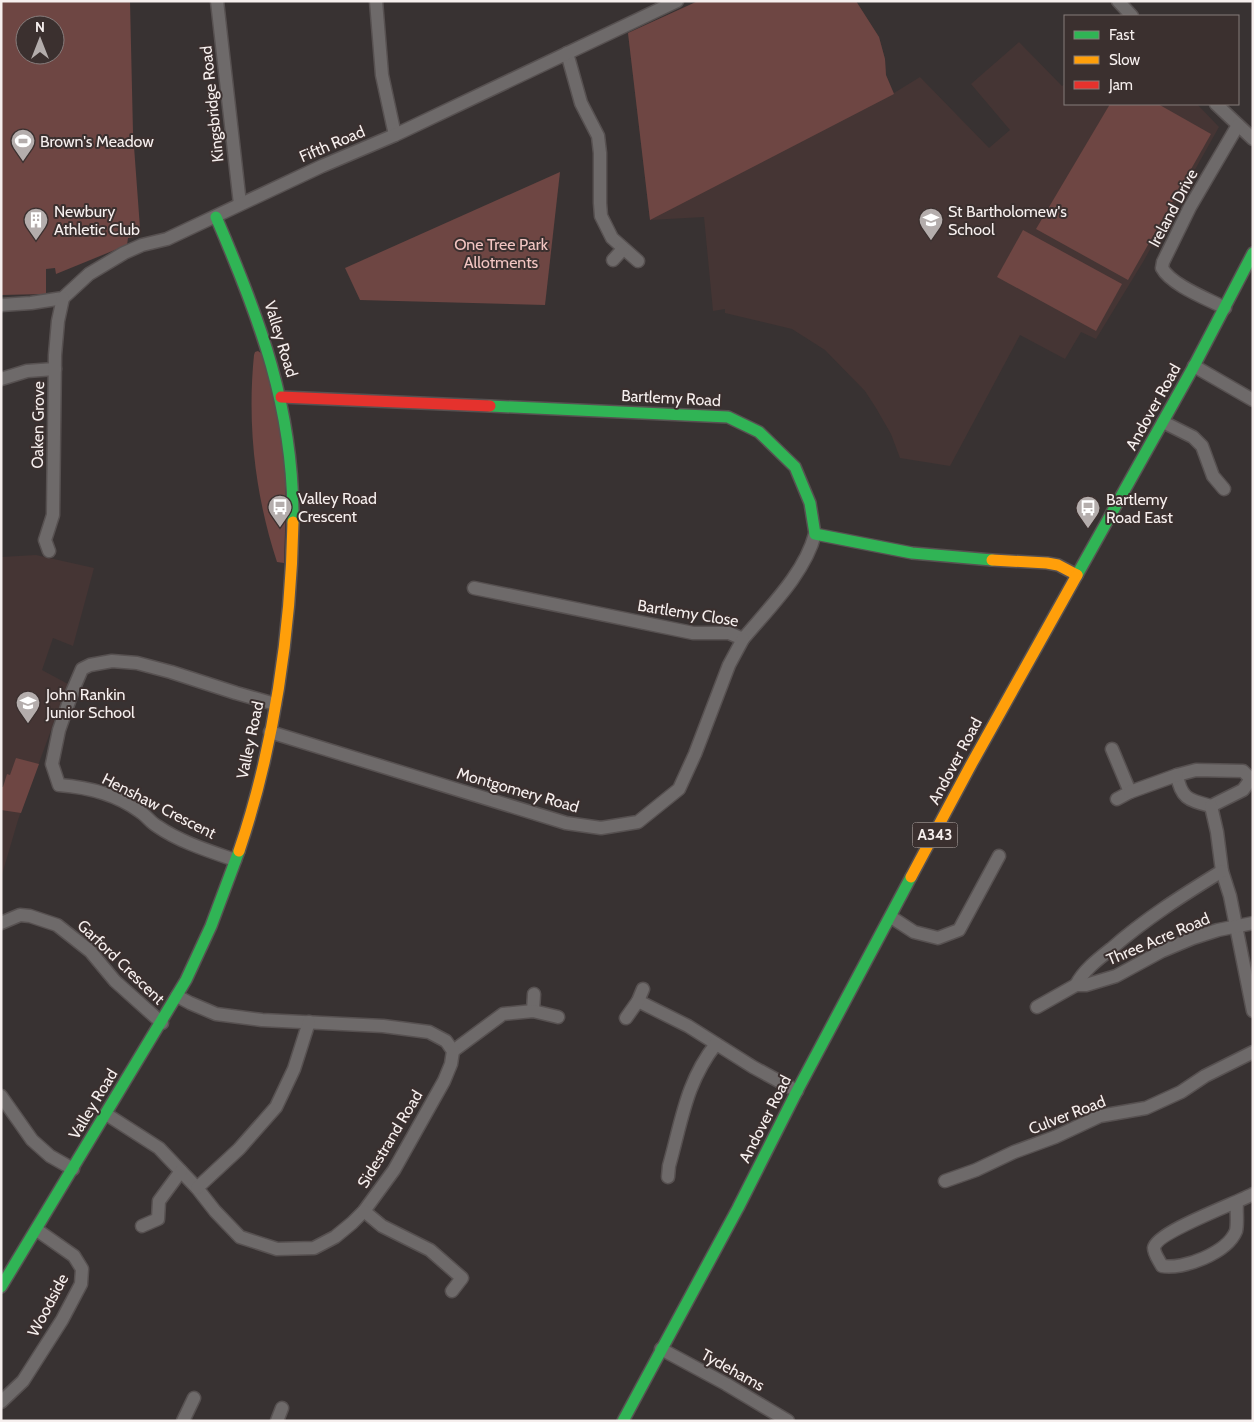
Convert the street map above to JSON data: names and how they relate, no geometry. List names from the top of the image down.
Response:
{
  "streets": {
    "street": [
      "Kingsbridge Road",
      "Fifth Road",
      "Ireland Drive",
      "Valley Road",
      "Bartlemy Road",
      "Andover Road",
      "Oaken Grove",
      "Bartlemy Close",
      "Montgomery Road",
      "Henshaw Crescent",
      "A343",
      "Three Acre Road",
      "Garford Crescent",
      "Culver Road",
      "Sidestrand Road",
      "Woodside",
      "Tydehams"
    ]
  },
  "crossings": [
    ["Kingsbridge Road", "Fifth Road"],
    ["Fifth Road", "Valley Road"],
    ["Fifth Road", "Oaken Grove"],
    ["Ireland Drive", "Andover Road"],
    ["Valley Road", "Bartlemy Road"],
    ["Valley Road", "Montgomery Road"],
    ["Valley Road", "Henshaw Crescent"],
    ["Valley Road", "Garford Crescent"],
    ["Valley Road", "Sidestrand Road"],
    ["Valley Road", "Woodside"],
    ["Bartlemy Road", "Bartlemy Close"],
    ["Andover Road", "Tydehams"],
    ["Bartlemy Close", "Montgomery Road"]
  ],
  "parks": ["One Tree Park Allotments"],
  "places": {
    "sports": ["Brown's Meadow"],
    "building": ["Newbury Athletic Club"],
    "school or university": ["St Bartholomew's School", "John Rankin Junior School"],
    "bus stop": ["Valley Road Crescent", "Bartlemy Road East"]
  },
  "legend": ["Fast", "Slow", "Jam"],
  "north": "top"
}
